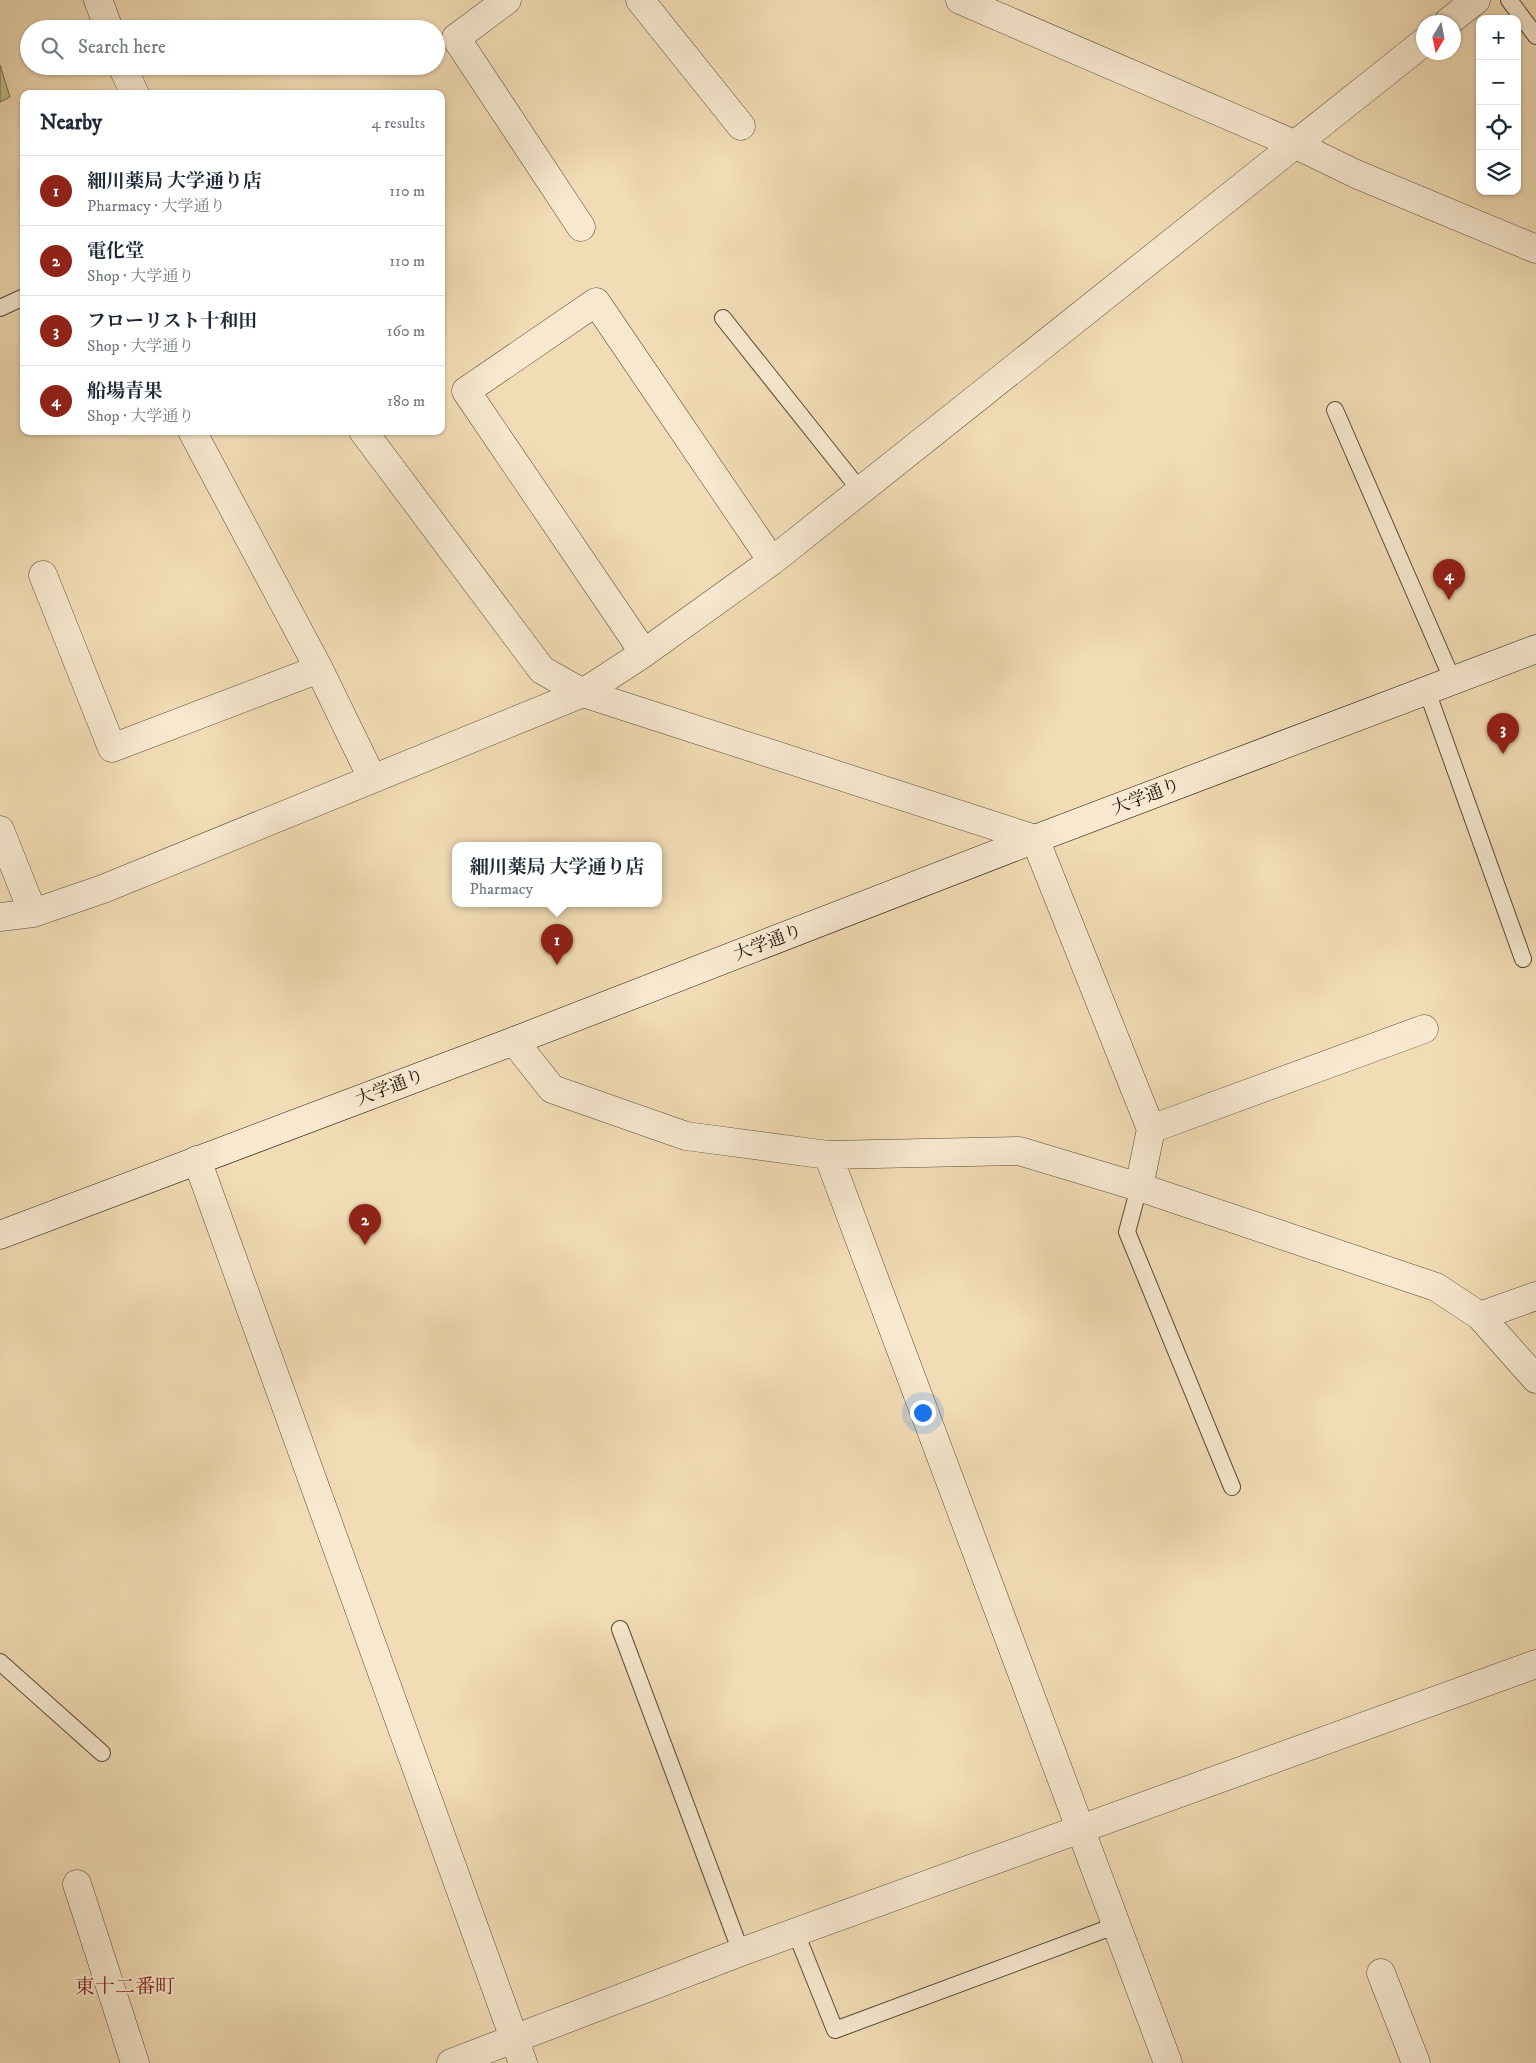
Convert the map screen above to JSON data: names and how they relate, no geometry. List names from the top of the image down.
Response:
{
  "streets": {
    "street": ["大学通り"]
  },
  "districts": ["東十二番町"],
  "north": "bottom",
  "page": {
    "map_buttons": ["+", "−"],
    "search": "Search here",
    "heading": ["Nearby", "4 results"],
    "list": [
      {
        "mark": "1",
        "name": "細川薬局 大学通り店",
        "note": "Pharmacy · 大学通り",
        "value": "110 m"
      },
      {
        "mark": "2",
        "name": "電化堂",
        "note": "Shop · 大学通り",
        "value": "110 m"
      },
      {
        "mark": "3",
        "name": "フローリスト十和田",
        "note": "Shop · 大学通り",
        "value": "160 m"
      },
      {
        "mark": "4",
        "name": "船場青果",
        "note": "Shop · 大学通り",
        "value": "180 m"
      }
    ],
    "pins": [
      "4",
      "3",
      "1",
      "2"
    ],
    "popup": ["細川薬局 大学通り店", "Pharmacy"]
  }
}
